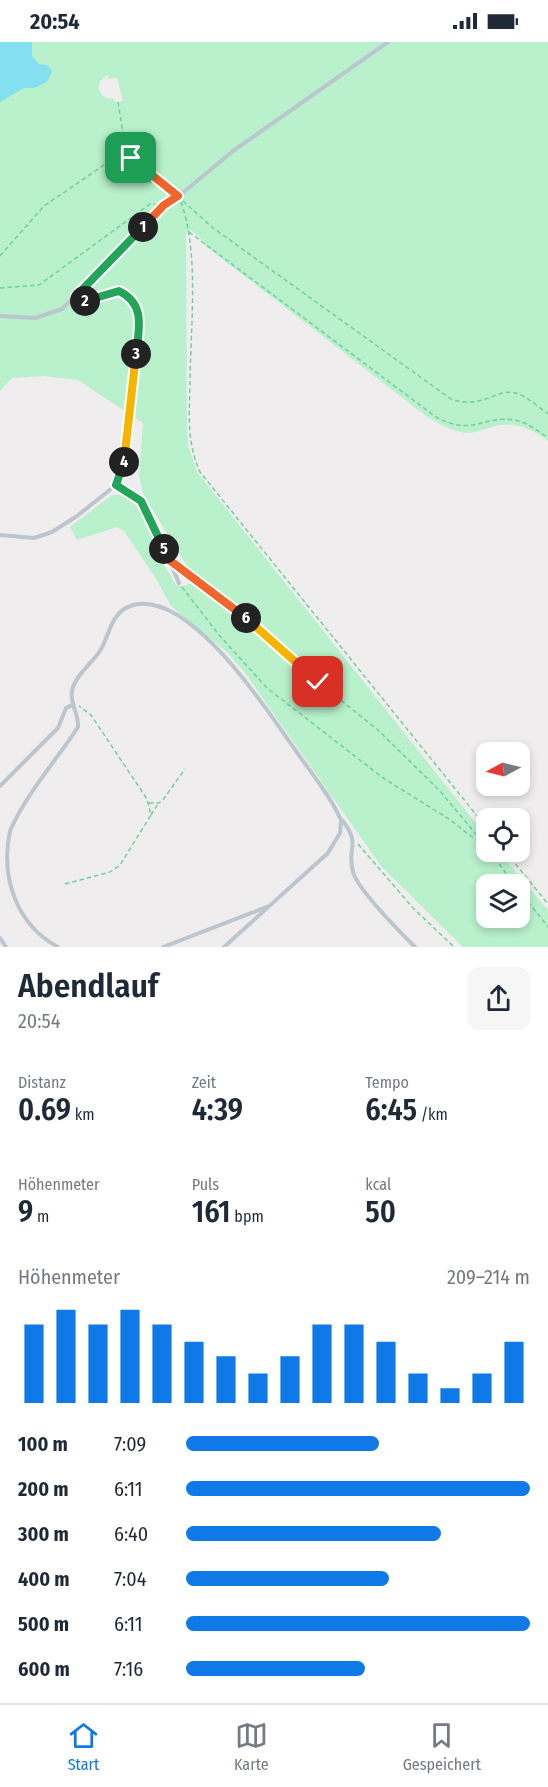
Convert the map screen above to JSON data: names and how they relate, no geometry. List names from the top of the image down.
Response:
{
  "north": "left",
  "page": {
    "status": "20:54",
    "pins": [
      "1",
      "2",
      "3",
      "4",
      "5",
      "6"
    ],
    "heading": ["Abendlauf", "20:54"],
    "stats": [
      ["Distanz", "0.69 km"],
      ["Zeit", "4:39"],
      ["Tempo", "6:45 /km"],
      ["Höhenmeter", "9 m"],
      ["Puls", "161 bpm"],
      ["kcal", "50"]
    ],
    "chart": ["Höhenmeter", "209–214 m"],
    "list": [
      {
        "name": "100 m",
        "note": "7:09"
      },
      {
        "name": "200 m",
        "note": "6:11"
      },
      {
        "name": "300 m",
        "note": "6:40"
      },
      {
        "name": "400 m",
        "note": "7:04"
      },
      {
        "name": "500 m",
        "note": "6:11"
      },
      {
        "name": "600 m",
        "note": "7:16"
      }
    ],
    "tabs": ["Start", "Karte", "Gespeichert"]
  }
}
